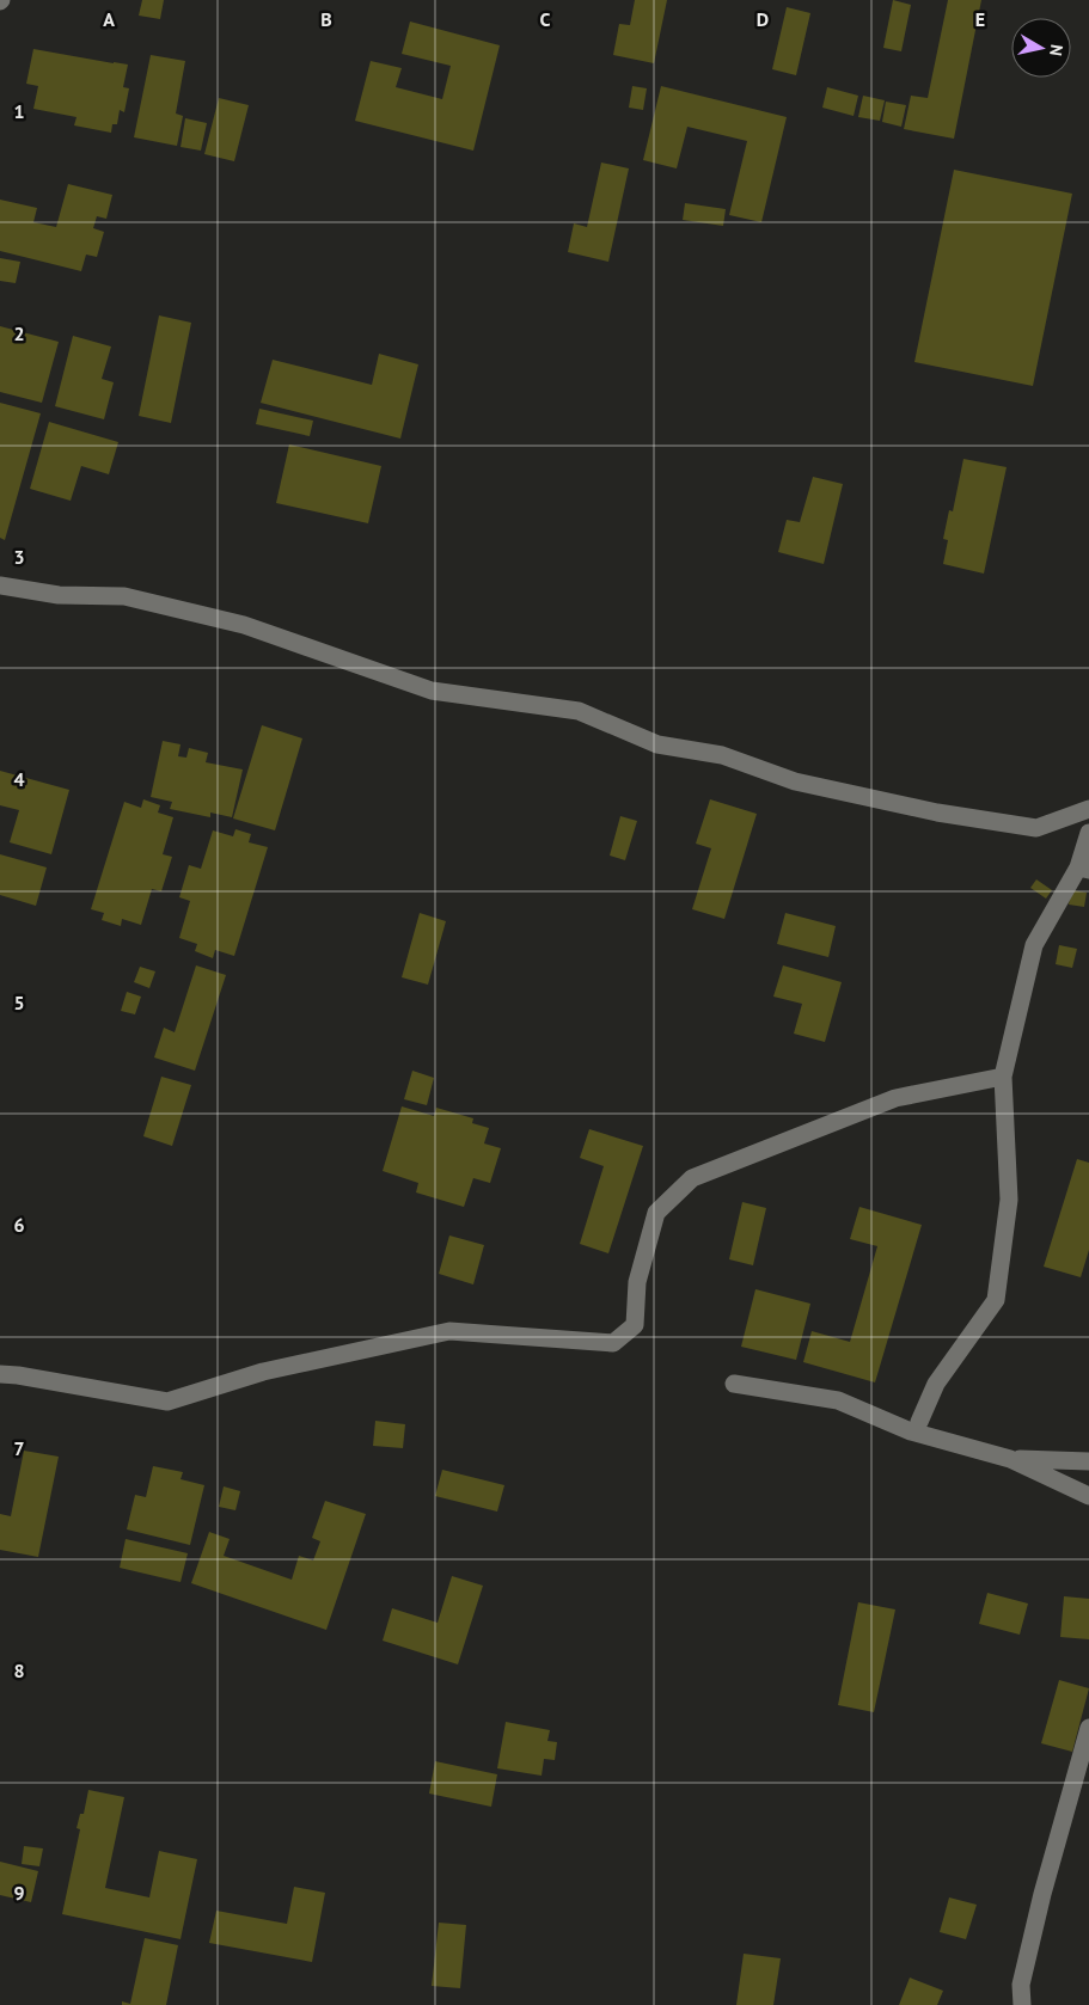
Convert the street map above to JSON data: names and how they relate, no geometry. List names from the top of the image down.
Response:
{
  "north": "right",
  "grid": {
    "columns": [
      "A",
      "B",
      "C",
      "D",
      "E"
    ],
    "rows": [
      "1",
      "2",
      "3",
      "4",
      "5",
      "6",
      "7",
      "8",
      "9"
    ]
  }
}
